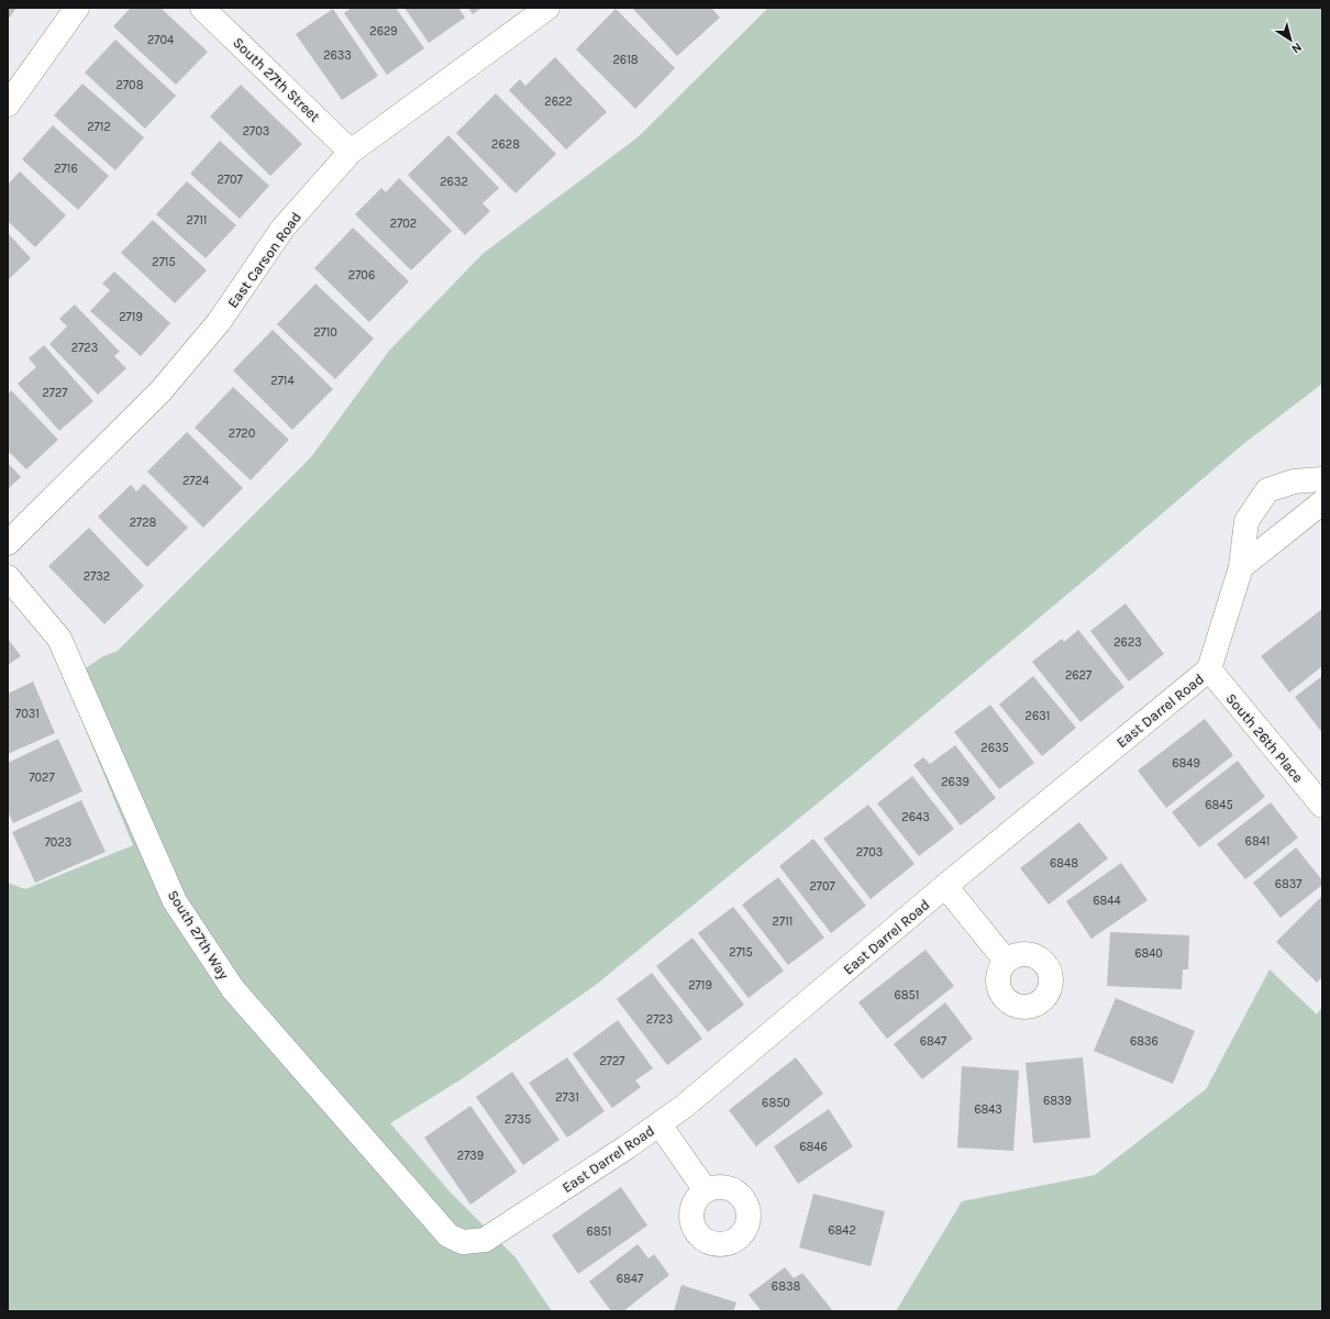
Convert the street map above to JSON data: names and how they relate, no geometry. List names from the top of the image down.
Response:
{
  "streets": {
    "street": [
      "South 27th Street",
      "East Carson Road",
      "East Darrel Road",
      "South 26th Place",
      "South 27th Way"
    ]
  },
  "crossings": [
    ["South 27th Street", "East Carson Road"],
    ["East Darrel Road", "South 26th Place"],
    ["East Darrel Road", "South 27th Way"]
  ],
  "house_numbers": [
    "2629",
    "2704",
    "2633",
    "2618",
    "2708",
    "2622",
    "2712",
    "2703",
    "2628",
    "2716",
    "2707",
    "2632",
    "2711",
    "2702",
    "2715",
    "2706",
    "2719",
    "2710",
    "2723",
    "2714",
    "2727",
    "2720",
    "2724",
    "2728",
    "2732",
    "2623",
    "2627",
    "7031",
    "2631",
    "2635",
    "6849",
    "7027",
    "2639",
    "6845",
    "2643",
    "6841",
    "7023",
    "2703",
    "6848",
    "6837",
    "2707",
    "6844",
    "2711",
    "2715",
    "6840",
    "2719",
    "6851",
    "2723",
    "6847",
    "6836",
    "2727",
    "2731",
    "6839",
    "6850",
    "6843",
    "2735",
    "6846",
    "2739",
    "6842",
    "6851",
    "6847",
    "6838"
  ],
  "north": "bottom right"
}
